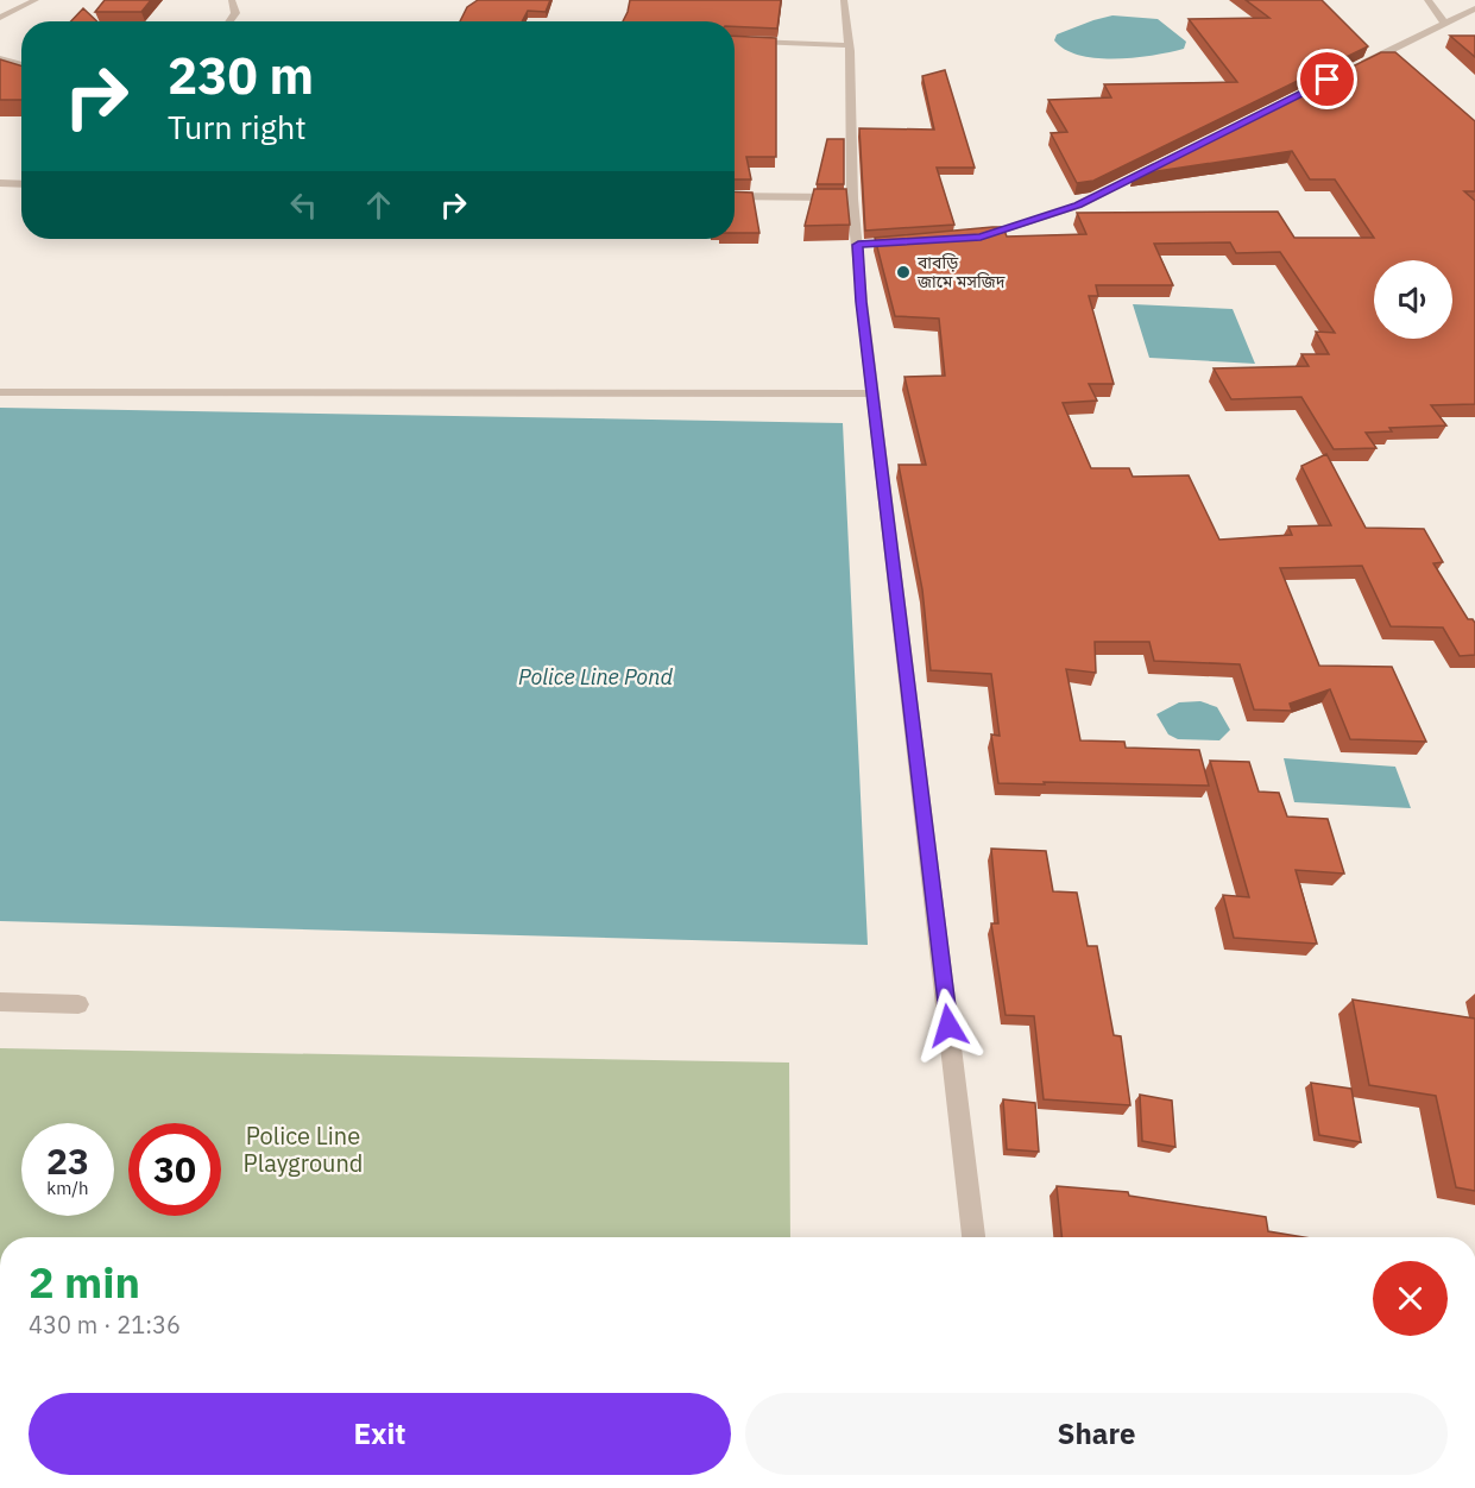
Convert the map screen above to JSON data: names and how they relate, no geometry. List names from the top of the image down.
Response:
{
  "water": ["Police Line Pond"],
  "parks": ["Police Line Playground"],
  "places": ["বাবড়ি জামে মসজিদ"],
  "page": {
    "turn": ["230 m", "Turn right"],
    "speed": "23 km/h",
    "limit": "30",
    "heading": ["2 min", "430 m · 21:36"],
    "buttons": ["Exit", "Share"]
  }
}
